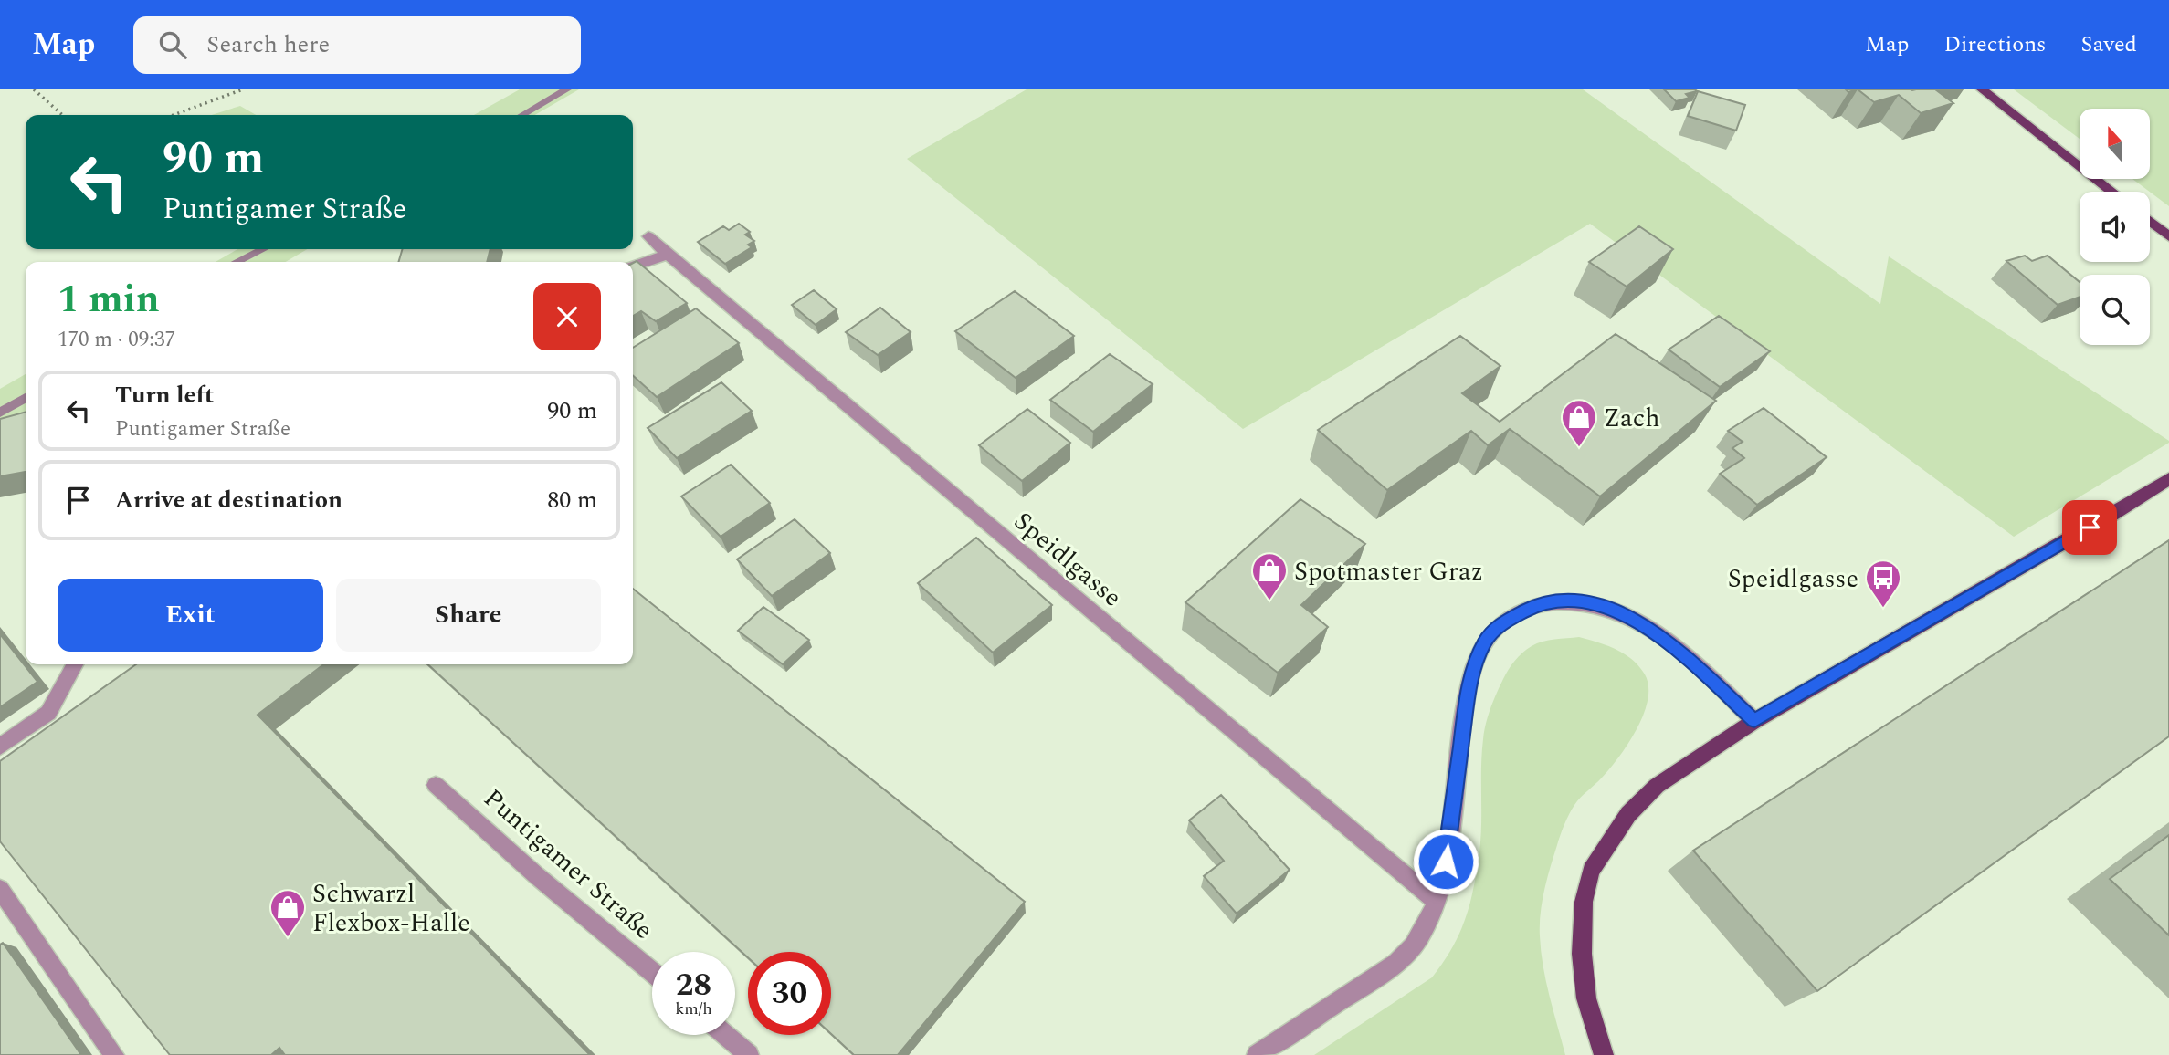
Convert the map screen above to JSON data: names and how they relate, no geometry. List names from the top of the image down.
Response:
{
  "streets": {
    "street": ["Speidlgasse", "Puntigamer Straße"]
  },
  "places": {
    "shop": ["Zach", "Spotmaster Graz", "Schwarzl Flexbox-Halle"],
    "bus stop": ["Speidlgasse"]
  },
  "north": "top",
  "page": {
    "header": "Map",
    "search": "Search here",
    "nav": ["Map", "Directions", "Saved"],
    "turn": ["90 m", "Puntigamer Straße"],
    "heading": ["1 min", "170 m · 09:37"],
    "list": [
      {
        "name": "Turn left",
        "note": "Puntigamer Straße",
        "value": "90 m"
      },
      {
        "name": "Arrive at destination",
        "value": "80 m"
      }
    ],
    "buttons": ["Exit", "Share"],
    "speed": "28 km/h",
    "limit": "30"
  }
}
